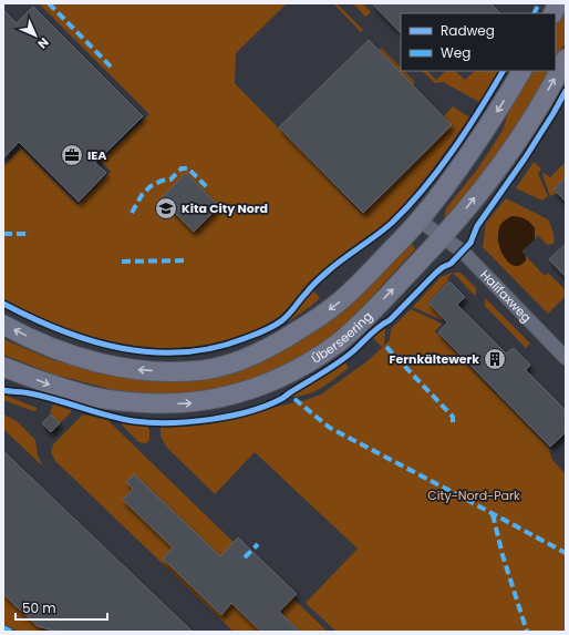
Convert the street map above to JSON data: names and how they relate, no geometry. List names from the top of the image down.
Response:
{
  "streets": {
    "street": ["Halifaxweg", "Überseering"]
  },
  "crossings": [
    ["Halifaxweg", "Überseering"]
  ],
  "one_way": ["Überseering"],
  "parks": ["City-Nord-Park"],
  "places": {
    "office": ["IEA"],
    "school or university": ["Kita City Nord"],
    "building": ["Fernkältewerk"]
  },
  "legend": ["Radweg", "Weg"],
  "scale_bar": "50 m",
  "north": "bottom right"
}
